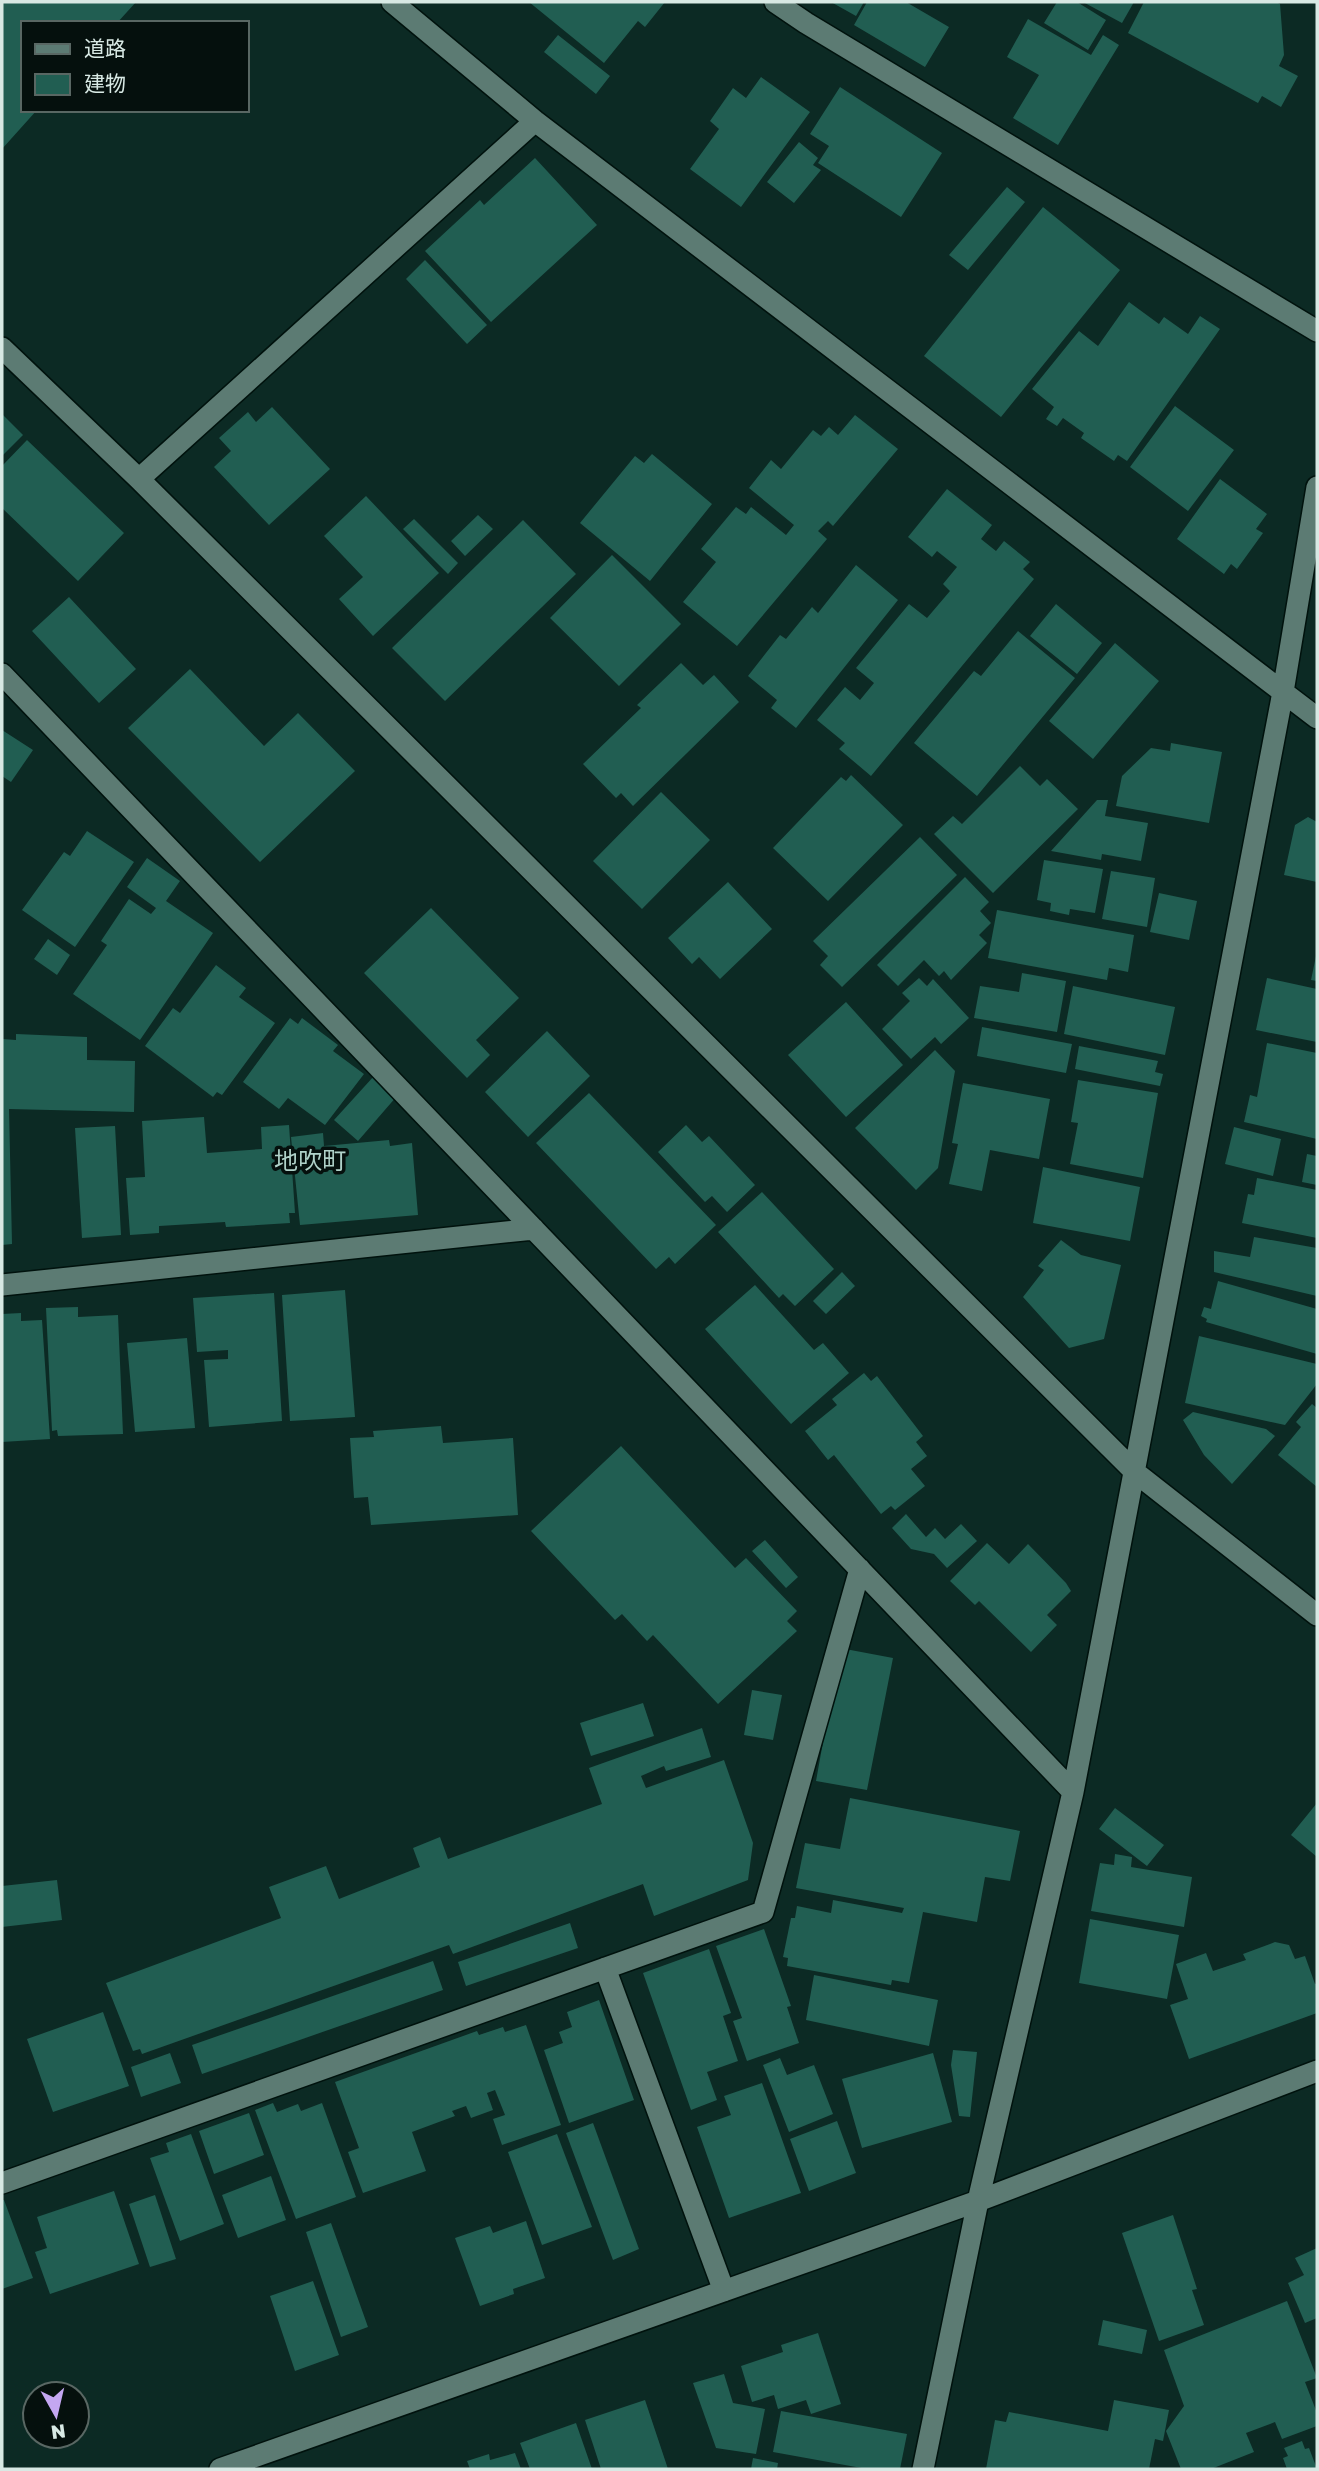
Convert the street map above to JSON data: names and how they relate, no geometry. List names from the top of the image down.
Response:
{
  "districts": ["地吹町"],
  "legend": ["道路", "建物"],
  "north": "bottom"
}
